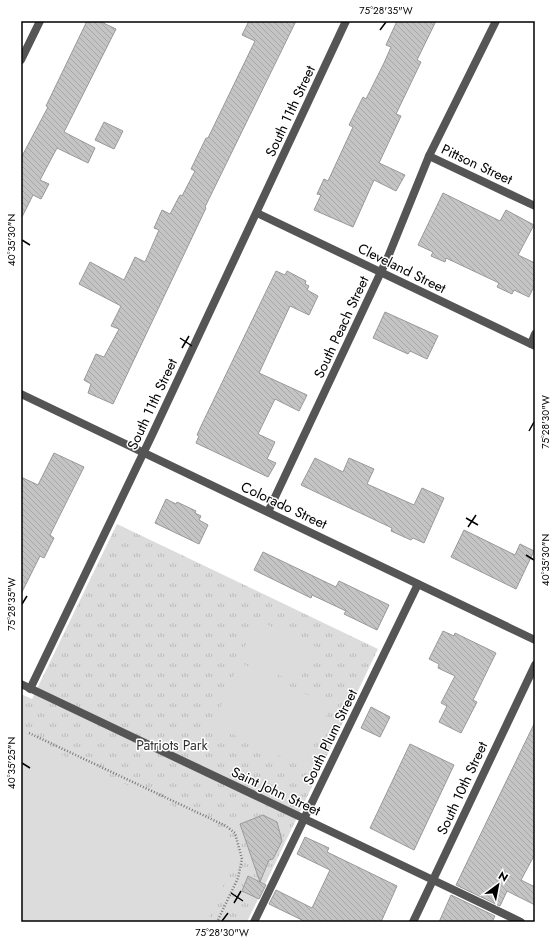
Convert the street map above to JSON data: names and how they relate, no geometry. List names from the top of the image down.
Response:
{
  "streets": {
    "street": [
      "South 11th Street",
      "Pittson Street",
      "Cleveland Street",
      "South Peach Street",
      "Colorado Street",
      "South Plum Street",
      "South 10th Street",
      "Saint John Street"
    ]
  },
  "crossings": [
    ["South 11th Street", "Cleveland Street"],
    ["South 11th Street", "Colorado Street"],
    ["South 11th Street", "Saint John Street"],
    ["Pittson Street", "South Peach Street"],
    ["Cleveland Street", "South Peach Street"],
    ["South Peach Street", "Colorado Street"],
    ["Colorado Street", "South Plum Street"],
    ["South Plum Street", "Saint John Street"],
    ["South 10th Street", "Saint John Street"]
  ],
  "parks": ["Patriots Park"],
  "north": "top right",
  "coordinates": [
    "75°28'35\"W",
    "40°35'30\"N",
    "75°28'30\"W",
    "40°35'25\"N"
  ]
}
